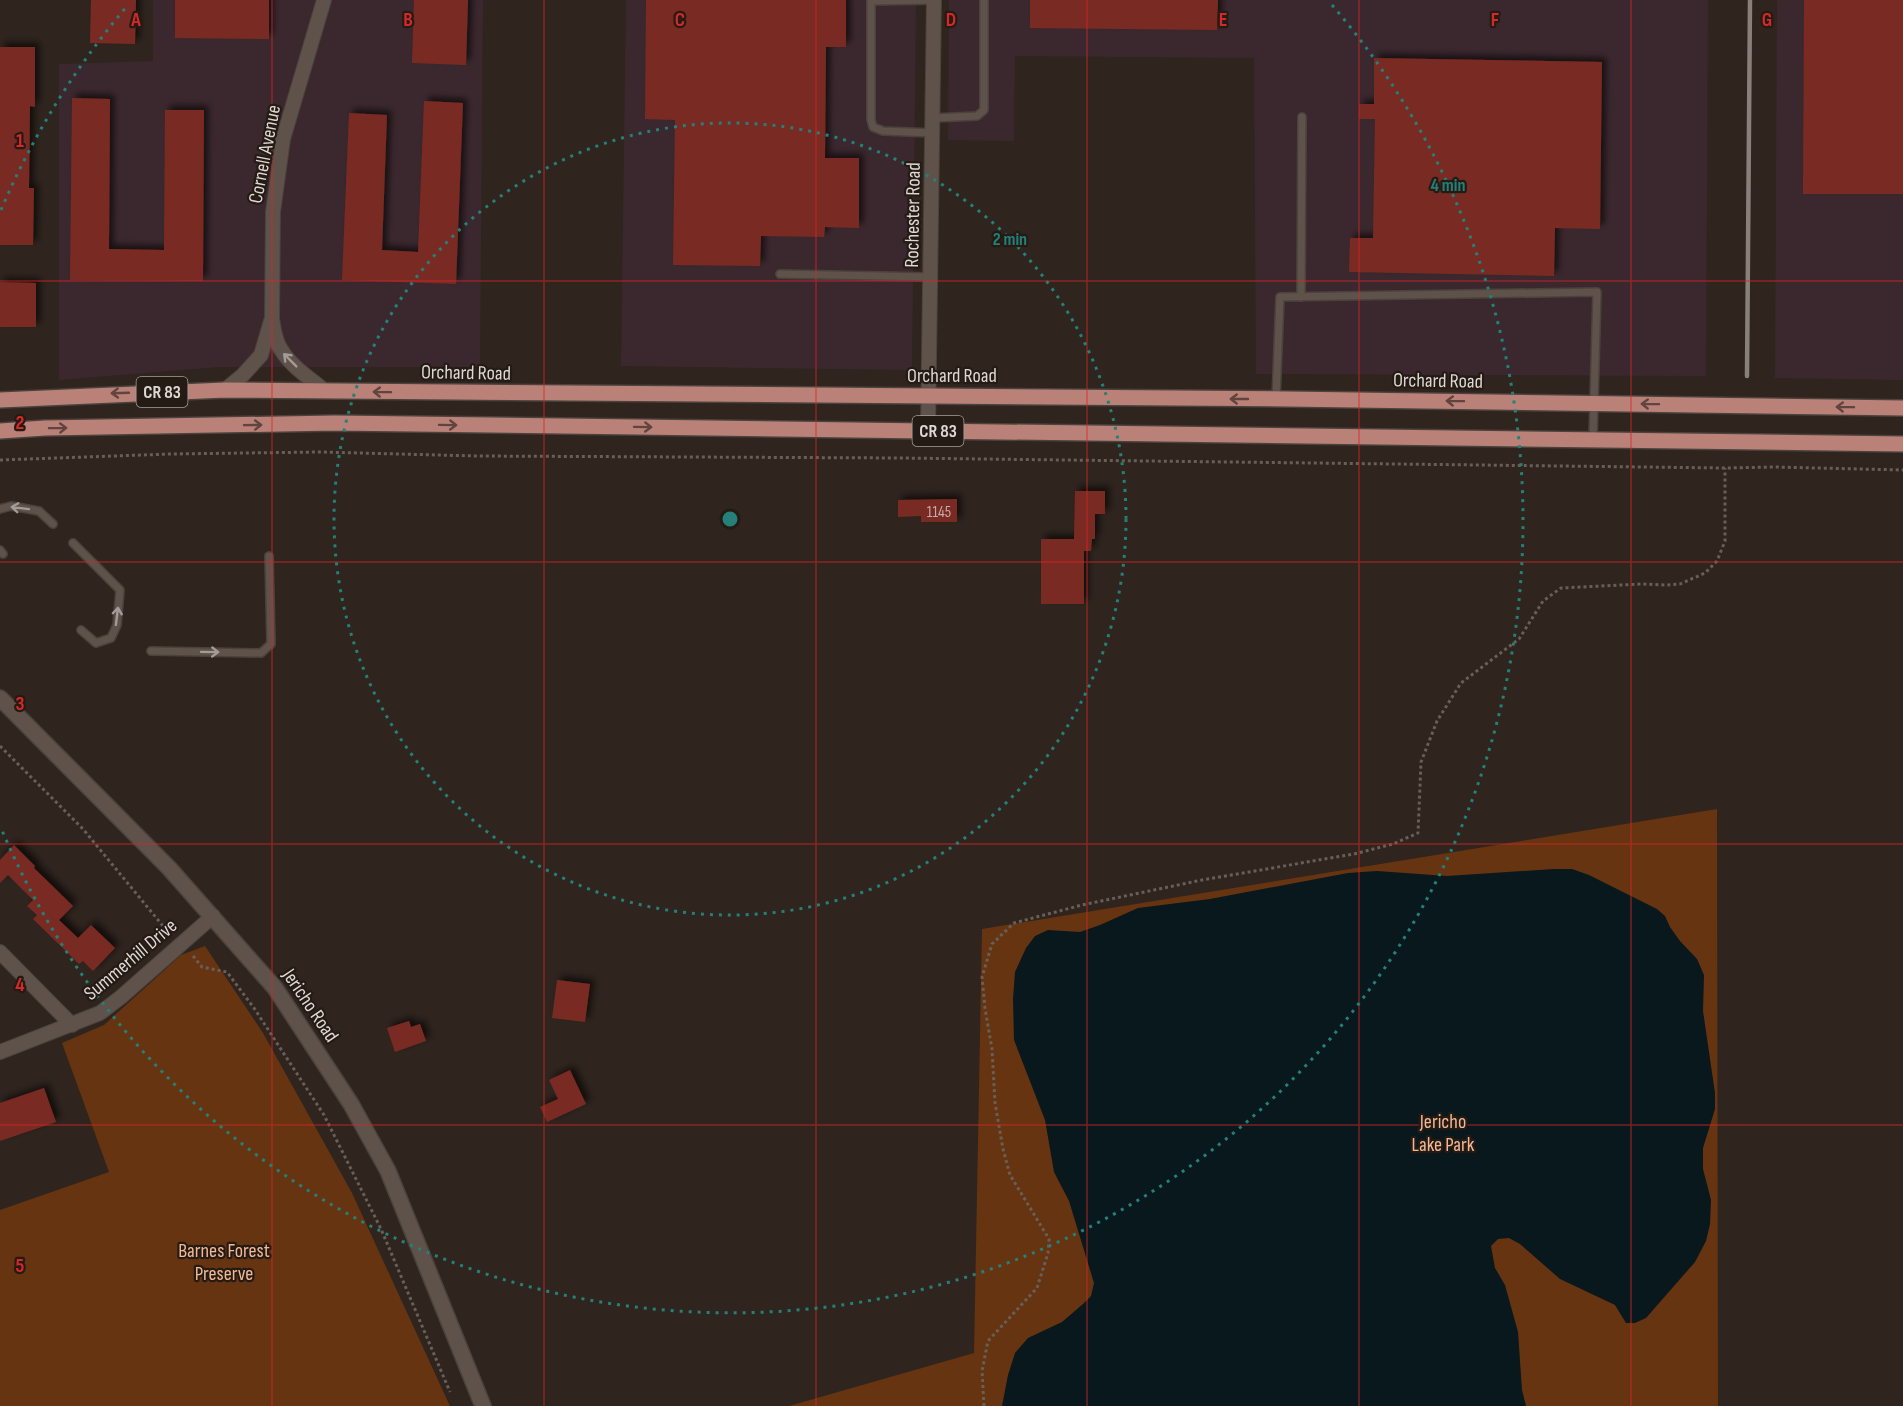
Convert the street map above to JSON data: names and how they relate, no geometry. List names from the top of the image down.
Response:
{
  "streets": {
    "main road": ["Orchard Road", "CR 83", "Jericho Road"],
    "street": ["Cornell Avenue", "Rochester Road", "Summerhill Drive"]
  },
  "crossings": [
    ["Cornell Avenue", "Orchard Road"],
    ["Rochester Road", "Orchard Road"],
    ["Rochester Road", "CR 83"],
    ["Summerhill Drive", "Jericho Road"]
  ],
  "parks": ["Jericho Lake Park", "Barnes Forest Preserve"],
  "house_numbers": ["1145"],
  "grid": {
    "columns": [
      "A",
      "B",
      "C",
      "D",
      "E",
      "F",
      "G"
    ],
    "rows": [
      "1",
      "2",
      "3",
      "4",
      "5"
    ]
  },
  "rings": ["4 min", "2 min"]
}
